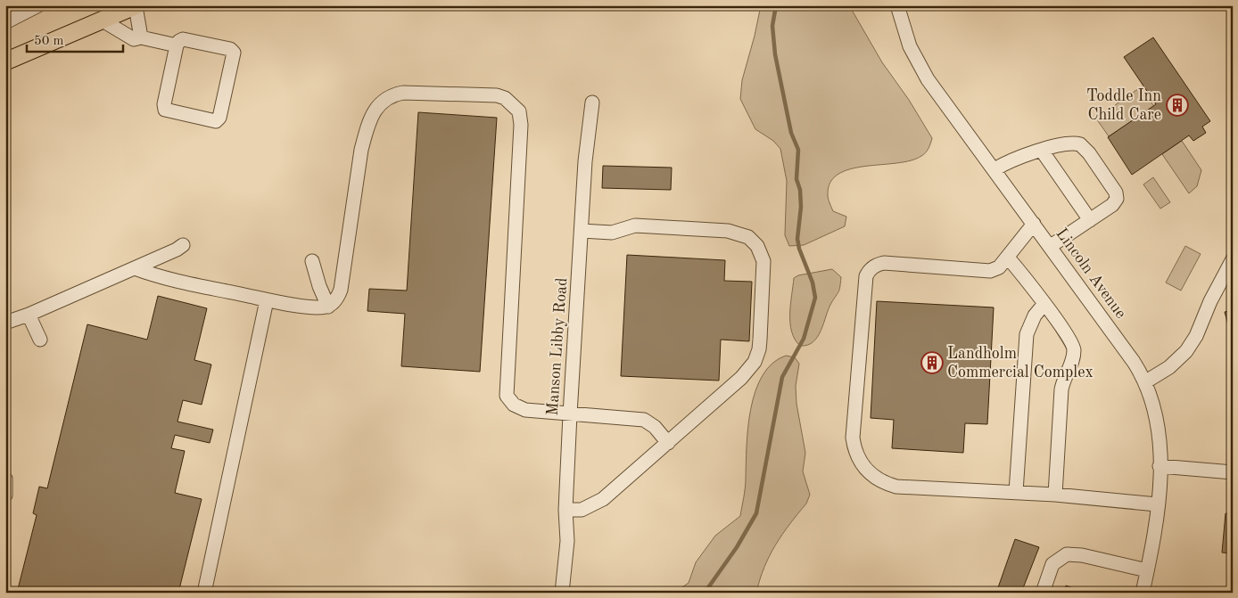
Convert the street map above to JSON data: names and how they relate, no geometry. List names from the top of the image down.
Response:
{
  "streets": {
    "street": ["Lincoln Avenue", "Manson Libby Road"]
  },
  "places": {
    "building": ["Toddle Inn Child Care", "Landholm Commercial Complex"]
  },
  "scale_bar": "50 m"
}
